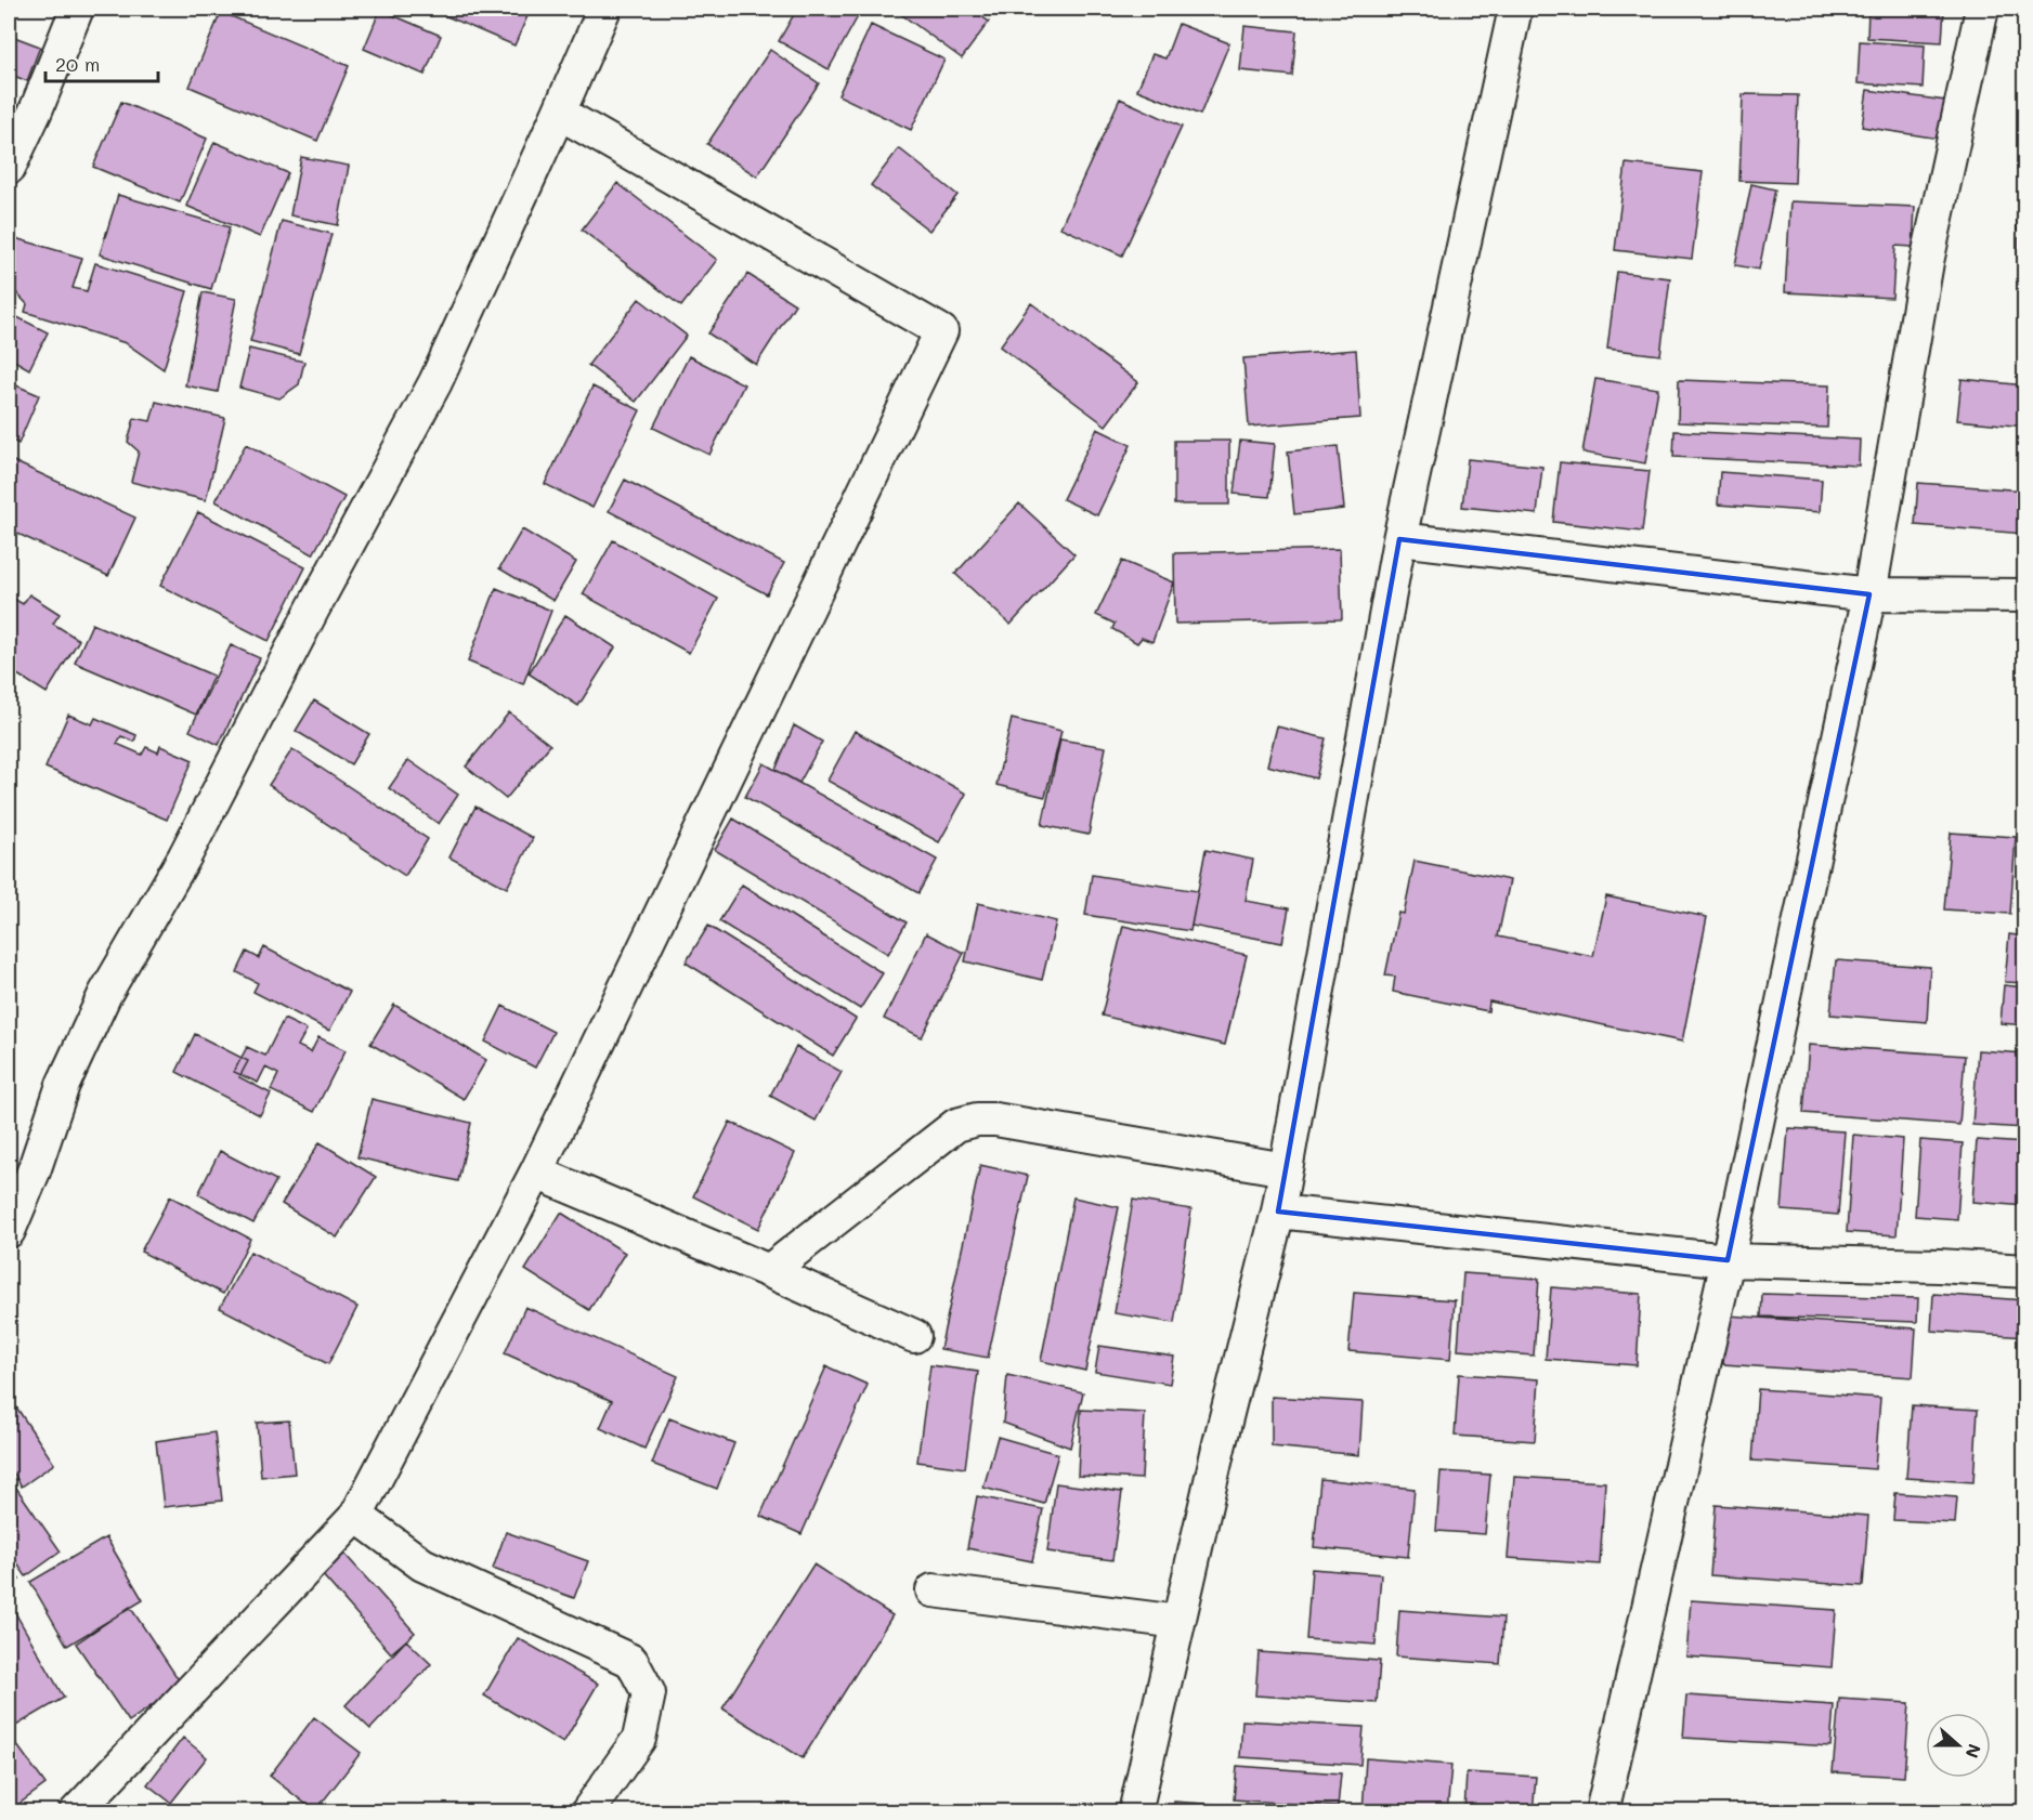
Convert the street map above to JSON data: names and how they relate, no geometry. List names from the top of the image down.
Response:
{
  "scale_bar": "20 m",
  "north": "right"
}
